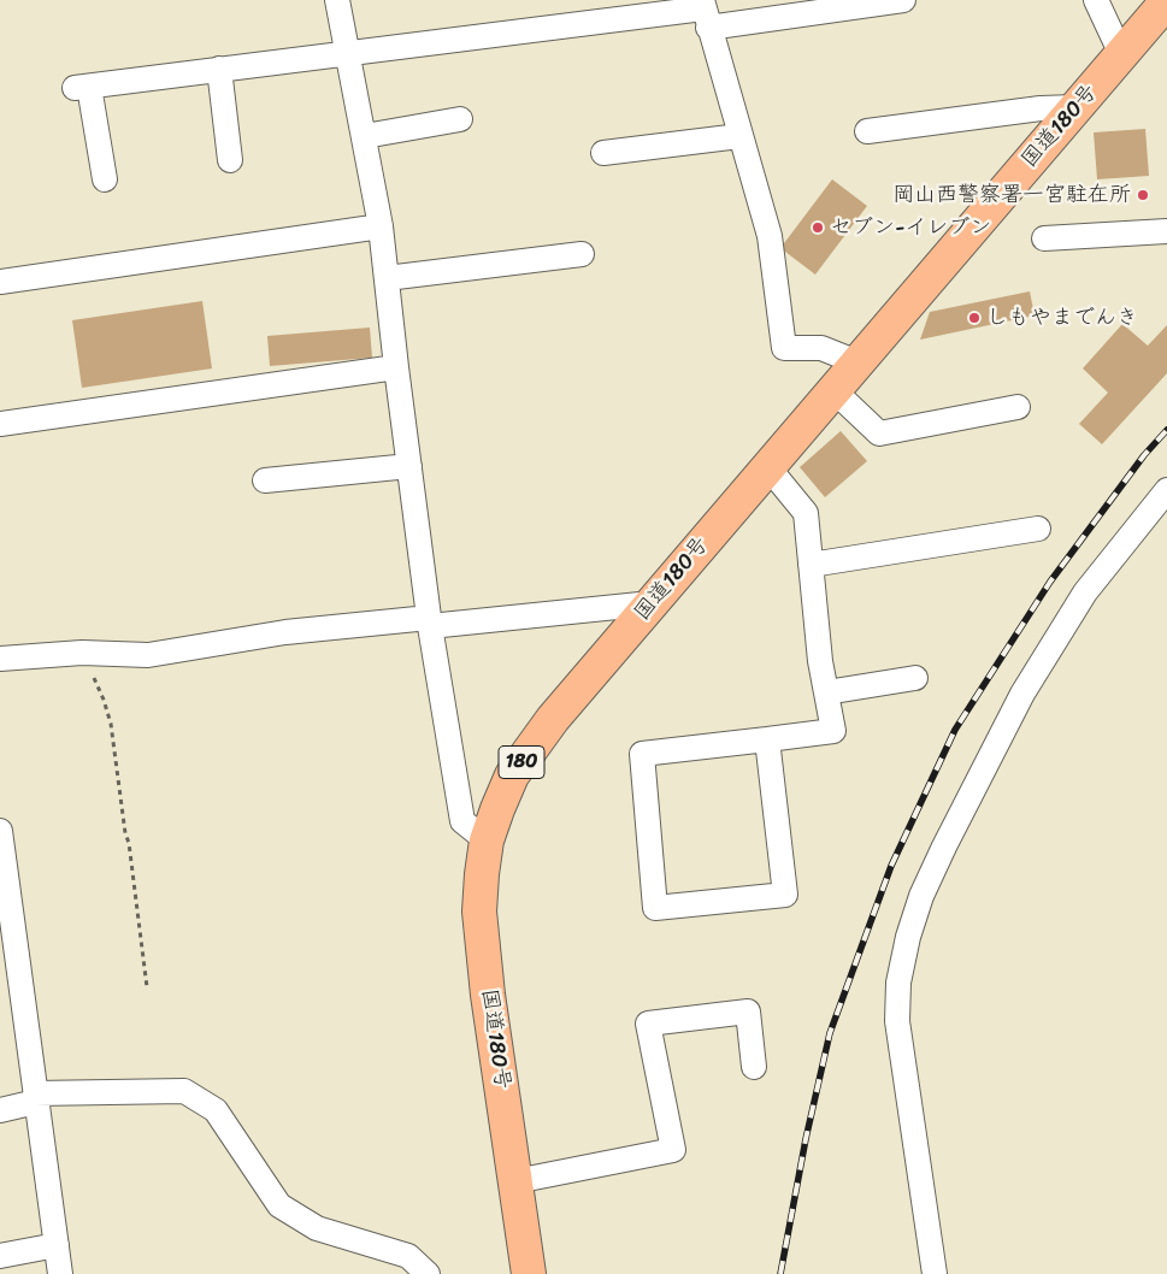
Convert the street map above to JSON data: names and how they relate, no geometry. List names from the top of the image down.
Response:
{
  "streets": {
    "highway": ["国道180号", "180"]
  },
  "places": ["岡山西警察署一宮駐在所", "セブン-イレブン", "しもやまでんき"]
}
